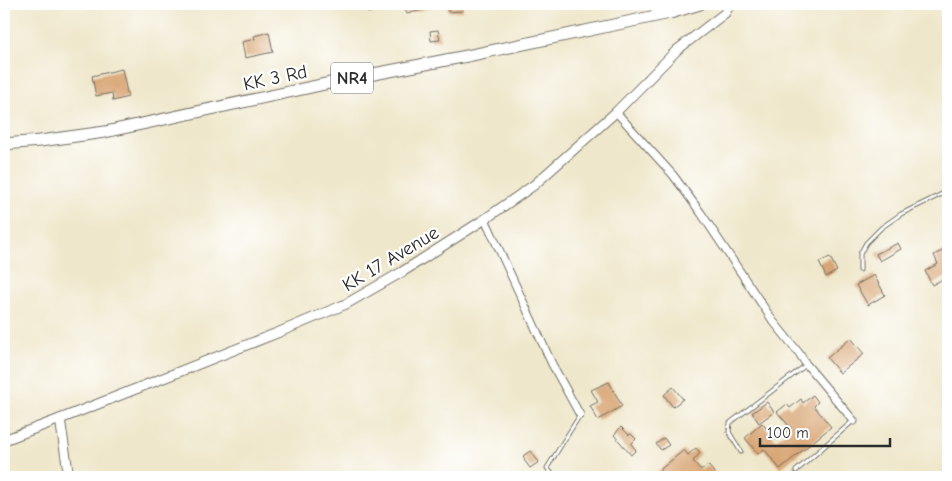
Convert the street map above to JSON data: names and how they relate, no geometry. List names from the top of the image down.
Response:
{
  "streets": {
    "highway": ["KK 3 Rd", "NR4"],
    "street": ["KK 17 Avenue"]
  },
  "scale_bar": "100 m"
}
